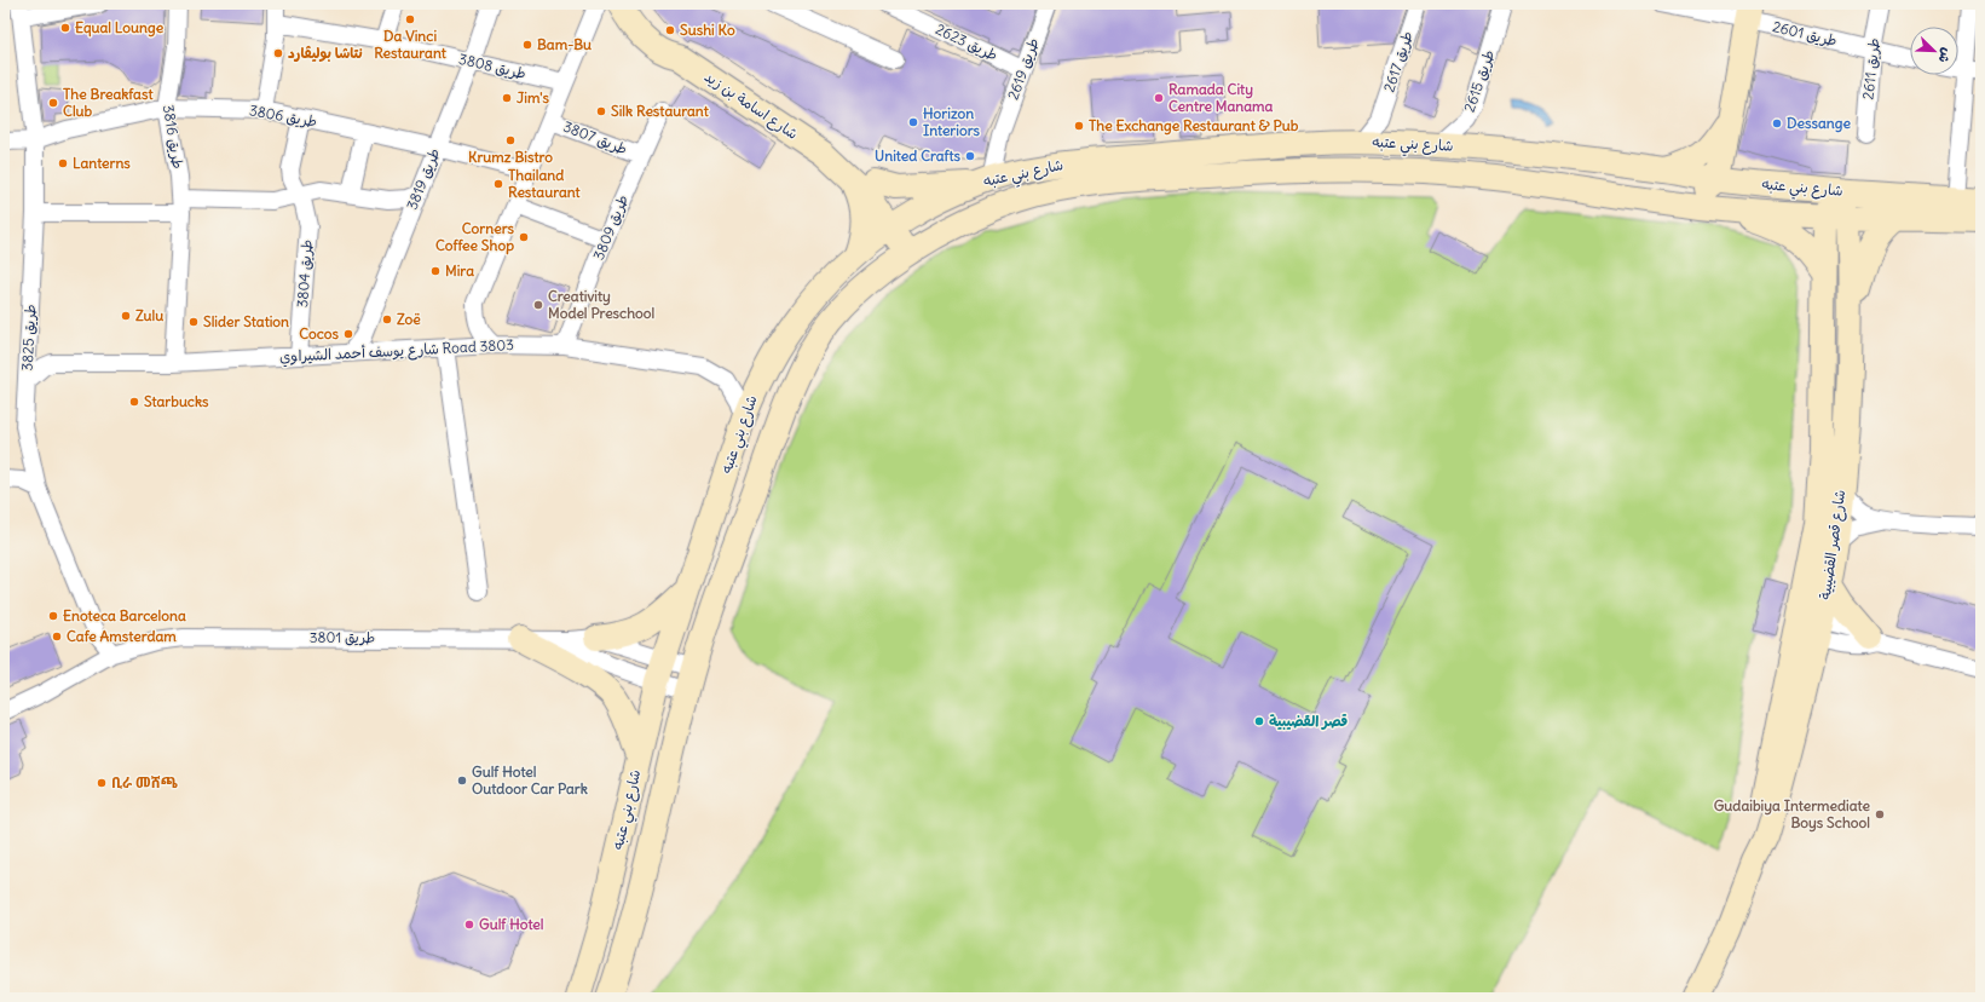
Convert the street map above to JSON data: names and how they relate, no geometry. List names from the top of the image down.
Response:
{
  "streets": {
    "main road": ["شارع اسامة بن زيد", "شارع بني عتبه", "شارع قصر القضيبية"],
    "street": [
      "طريق 2601",
      "طريق 2623",
      "طريق 2617",
      "طريق 3808",
      "طريق 2619",
      "طريق 2611",
      "طريق 2615",
      "طريق 3806",
      "طريق 3816",
      "طريق 3807",
      "طريق 3819",
      "طريق 3809",
      "طريق 3804",
      "طريق 3825",
      "شارع يوسف أحمد الشيراوي Road 3803",
      "طريق 3801"
    ]
  },
  "crossings": [
    ["طريق 2601", "طريق 2611"],
    ["طريق 2623", "طريق 2619"],
    ["طريق 2617", "شارع بني عتبه"],
    ["طريق 3808", "طريق 3819"],
    ["طريق 2619", "شارع بني عتبه"],
    ["طريق 2615", "شارع بني عتبه"],
    ["شارع اسامة بن زيد", "شارع بني عتبه"],
    ["طريق 3806", "طريق 3816"],
    ["طريق 3806", "طريق 3819"],
    ["طريق 3806", "طريق 3804"],
    ["طريق 3806", "طريق 3825"],
    ["طريق 3816", "شارع يوسف أحمد الشيراوي Road 3803"],
    ["طريق 3807", "طريق 3809"],
    ["شارع بني عتبه", "شارع يوسف أحمد الشيراوي Road 3803"],
    ["شارع بني عتبه", "شارع قصر القضيبية"],
    ["طريق 3819", "شارع يوسف أحمد الشيراوي Road 3803"],
    ["طريق 3809", "شارع يوسف أحمد الشيراوي Road 3803"],
    ["طريق 3804", "شارع يوسف أحمد الشيراوي Road 3803"],
    ["طريق 3825", "شارع يوسف أحمد الشيراوي Road 3803"],
    ["طريق 3825", "طريق 3801"]
  ],
  "places": [
    "Da Vinci Restaurant",
    "Equal Lounge",
    "Sushi Ko",
    "Bam-Bu",
    "نتاشا بوليڤارد",
    "Jim's",
    "Ramada City Centre Manama",
    "The Breakfast Club",
    "Silk Restaurant",
    "Horizon Interiors",
    "Dessange",
    "The Exchange Restaurant & Pub",
    "Krumz Bistro",
    "United Crafts",
    "Lanterns",
    "Thailand Restaurant",
    "Corners Coffee Shop",
    "Mira",
    "Creativity Model Preschool",
    "Zulu",
    "Zoë",
    "Slider Station",
    "Cocos",
    "Starbucks",
    "Enoteca Barcelona",
    "Cafe Amsterdam",
    "قصر القضيبية",
    "Gulf Hotel Outdoor Car Park",
    "ቢራ መሸጫ",
    "Gudaibiya Intermediate Boys School",
    "Gulf Hotel"
  ],
  "north": "bottom right"
}
